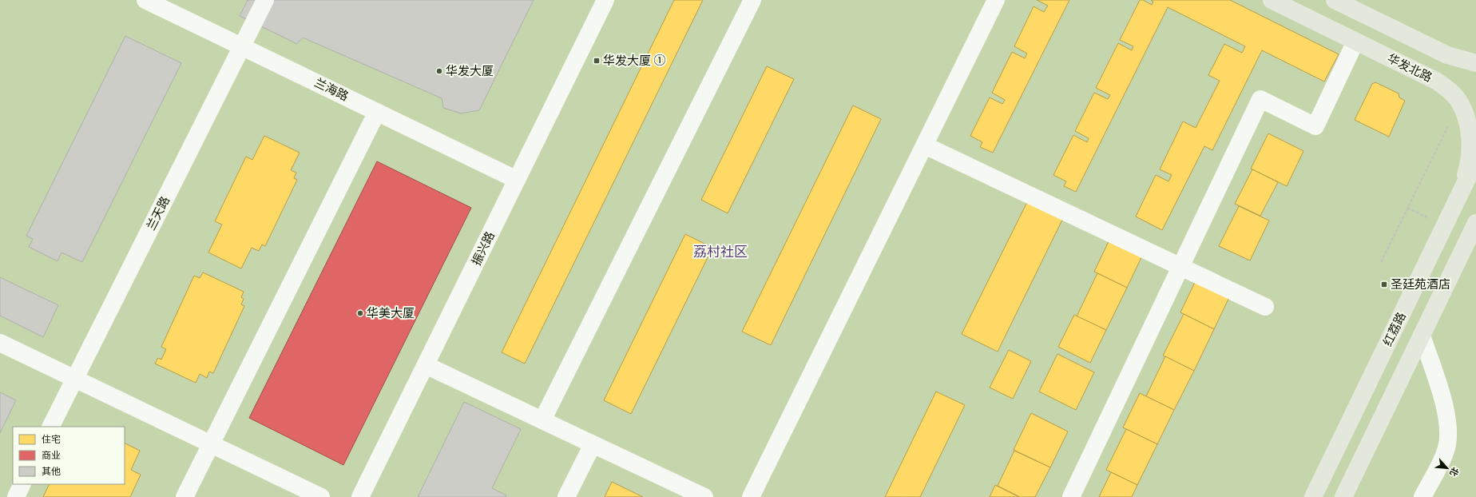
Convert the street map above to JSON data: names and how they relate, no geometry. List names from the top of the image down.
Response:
{
  "streets": {
    "main road": ["华发北路", "红荔路"],
    "street": ["兰海路", "兰天路", "振兴路"]
  },
  "crossings": [
    ["华发北路", "红荔路"],
    ["兰海路", "兰天路"],
    ["兰海路", "振兴路"]
  ],
  "districts": ["荔村社区"],
  "places": {
    "transit": ["华发大厦 ①", "圣廷苑酒店"],
    "other": ["华发大厦", "华美大厦"]
  },
  "legend": ["住宅", "商业", "其他"],
  "north": "bottom right"
}
